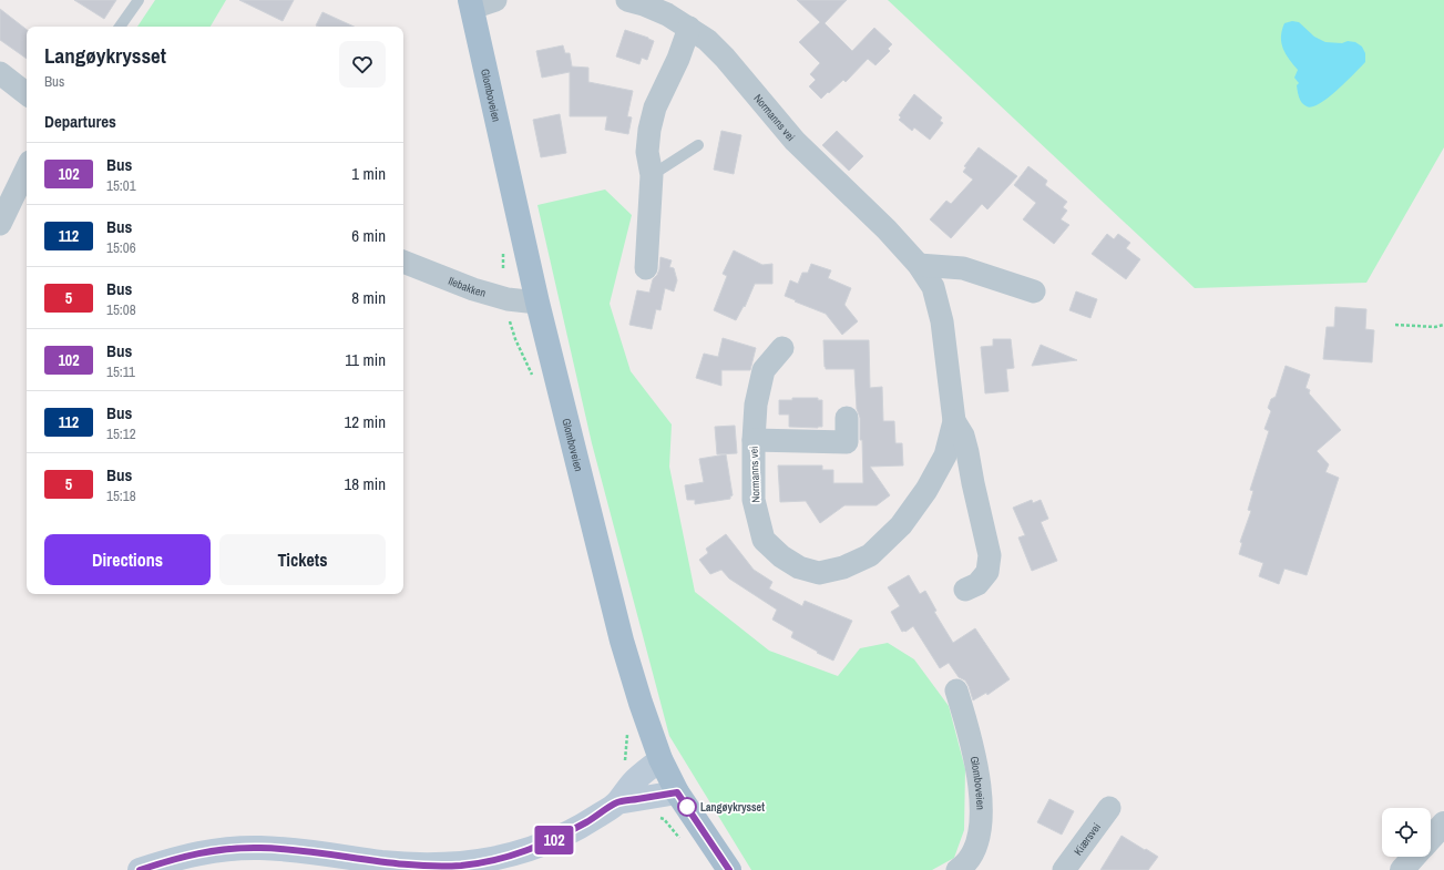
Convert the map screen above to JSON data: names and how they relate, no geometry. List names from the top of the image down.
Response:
{
  "streets": {
    "main road": ["Glomboveien"],
    "street": ["Normanns vei", "Ilebakken", "Kiærsvei"]
  },
  "crossings": [
    ["Glomboveien", "Ilebakken"]
  ],
  "places": ["Langøykrysset"],
  "lines": ["bus line 102"],
  "page": {
    "on_map": "102",
    "heading": [
      ["Langøykrysset", "Bus"],
      "Departures"
    ],
    "list": [
      {
        "mark": "102",
        "name": "Bus",
        "note": "15:01",
        "value": "1 min"
      },
      {
        "mark": "112",
        "name": "Bus",
        "note": "15:06",
        "value": "6 min"
      },
      {
        "mark": "5",
        "name": "Bus",
        "note": "15:08",
        "value": "8 min"
      },
      {
        "mark": "102",
        "name": "Bus",
        "note": "15:11",
        "value": "11 min"
      },
      {
        "mark": "112",
        "name": "Bus",
        "note": "15:12",
        "value": "12 min"
      },
      {
        "mark": "5",
        "name": "Bus",
        "note": "15:18",
        "value": "18 min"
      }
    ],
    "buttons": ["Directions", "Tickets"]
  }
}
